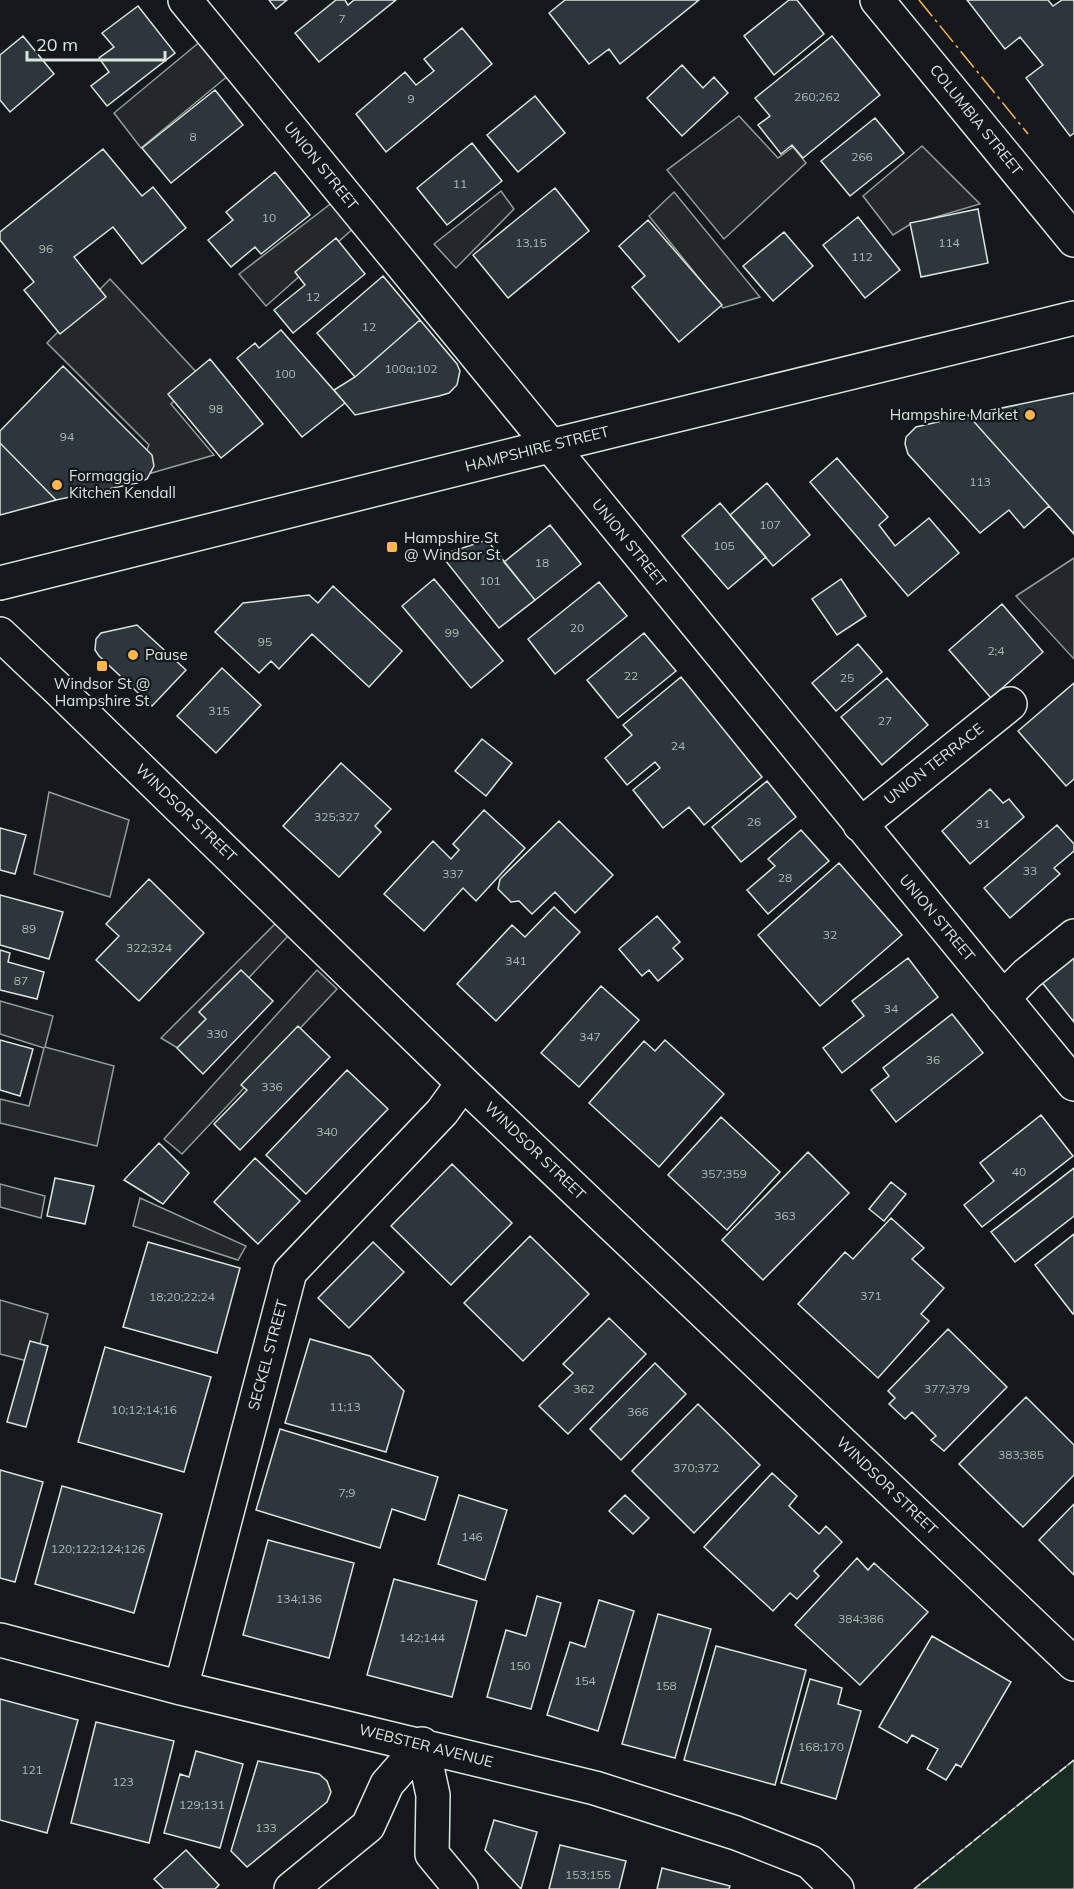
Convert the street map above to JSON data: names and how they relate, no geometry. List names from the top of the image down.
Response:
{
  "streets": {
    "street": [
      "COLUMBIA STREET",
      "UNION STREET",
      "HAMPSHIRE STREET",
      "UNION TERRACE",
      "WINDSOR STREET",
      "SECKEL STREET",
      "WEBSTER AVENUE"
    ]
  },
  "crossings": [
    ["UNION STREET", "HAMPSHIRE STREET"],
    ["UNION STREET", "UNION TERRACE"],
    ["WINDSOR STREET", "SECKEL STREET"],
    ["SECKEL STREET", "WEBSTER AVENUE"]
  ],
  "places": {
    "other": ["Hampshire Market", "Formaggio Kitchen Kendall", "Pause"],
    "transit": ["Hampshire St @ Windsor St", "Windsor St @ Hampshire St"]
  },
  "house_numbers": [
    "7",
    "260;262",
    "9",
    "8",
    "266",
    "11",
    "10",
    "13,15",
    "114",
    "96",
    "112",
    "12",
    "12",
    "100a;102",
    "100",
    "98",
    "94",
    "113",
    "107",
    "105",
    "18",
    "101",
    "20",
    "99",
    "95",
    "2;4",
    "22",
    "25",
    "315",
    "27",
    "24",
    "325;327",
    "26",
    "31",
    "33",
    "337",
    "28",
    "89",
    "32",
    "322;324",
    "341",
    "87",
    "34",
    "330",
    "347",
    "36",
    "336",
    "340",
    "40",
    "357;359",
    "363",
    "371",
    "18;20;22;24",
    "362",
    "377;379",
    "11;13",
    "10;12;14;16",
    "366",
    "383;385",
    "370;372",
    "7;9",
    "146",
    "120;122;124;126",
    "134;136",
    "384;386",
    "142;144",
    "150",
    "154",
    "158",
    "168;170",
    "121",
    "123",
    "129;131",
    "133",
    "153;155"
  ],
  "scale_bar": "20 m"
}
